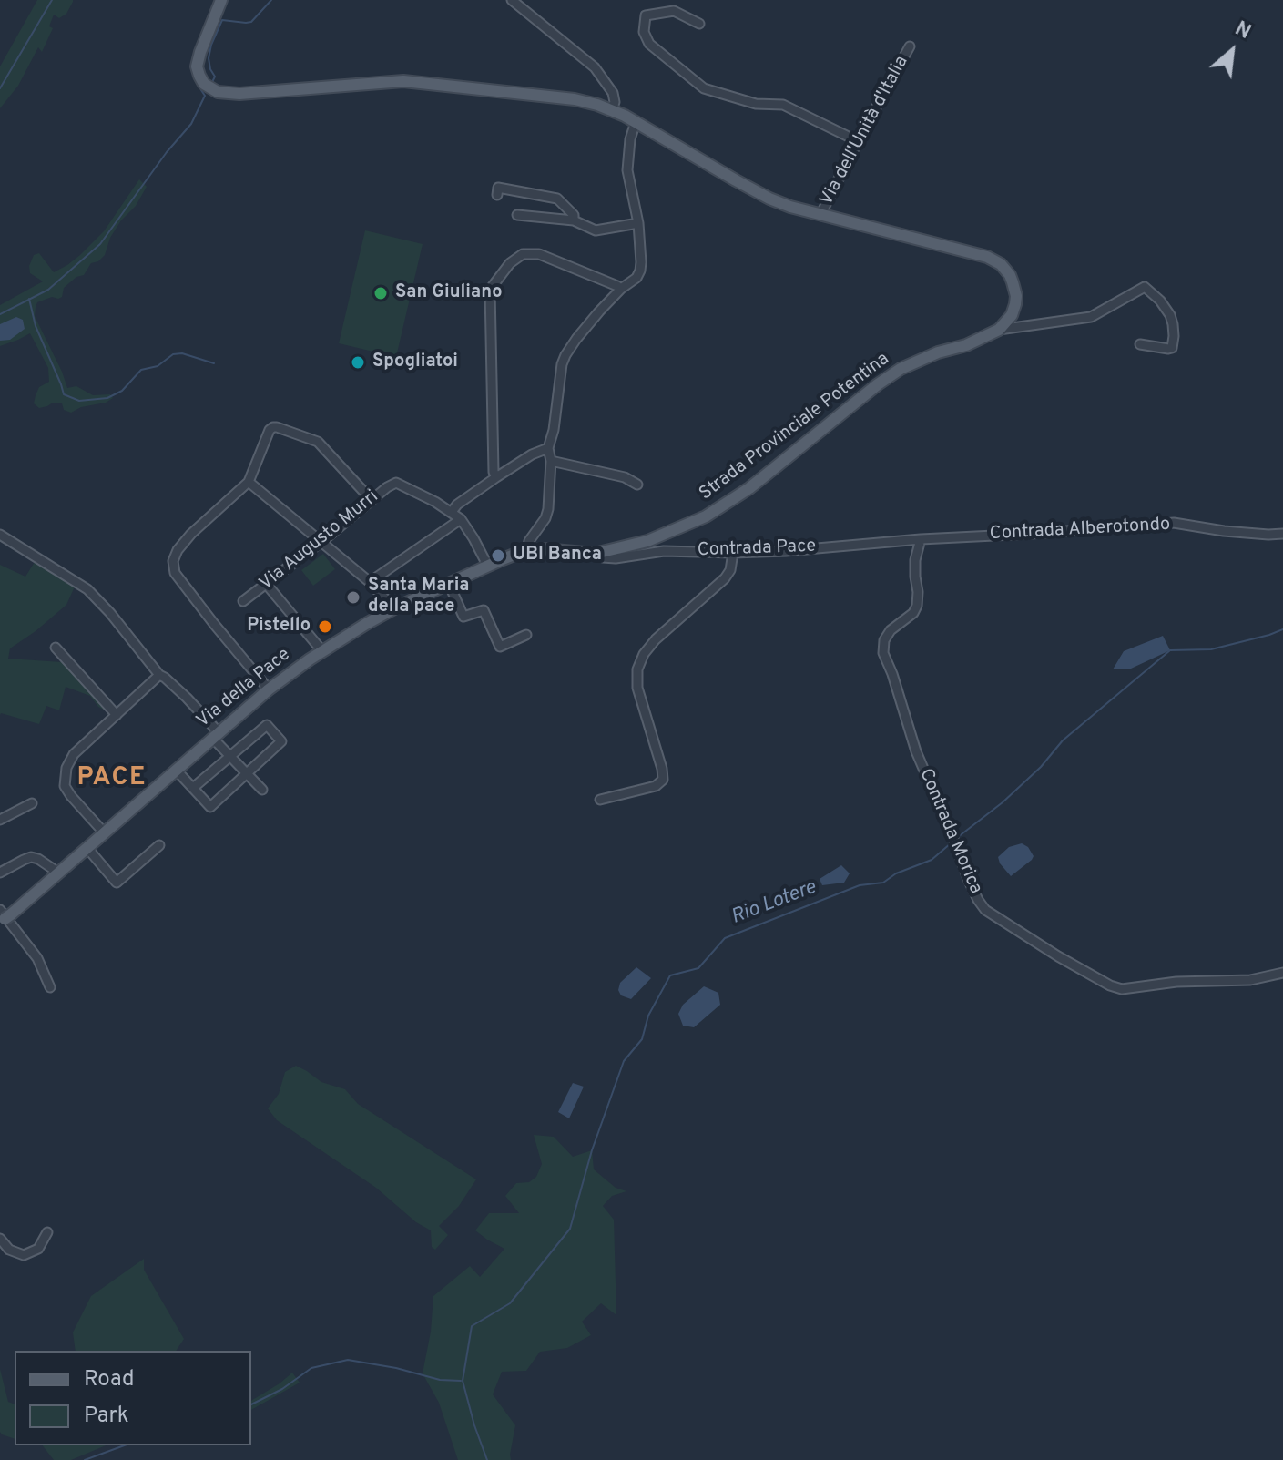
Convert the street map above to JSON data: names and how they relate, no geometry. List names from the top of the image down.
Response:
{
  "streets": {
    "main road": ["Strada Provinciale Potentina", "Via della Pace"],
    "street": [
      "Via dell'Unità d'Italia",
      "Contrada Alberotondo",
      "Via Augusto Murri",
      "Contrada Pace",
      "Contrada Morica"
    ]
  },
  "crossings": [
    ["Strada Provinciale Potentina", "Contrada Pace"],
    ["Strada Provinciale Potentina", "Via della Pace"],
    ["Contrada Alberotondo", "Contrada Pace"],
    ["Contrada Alberotondo", "Contrada Morica"],
    ["Contrada Pace", "Via della Pace"],
    ["Contrada Pace", "Contrada Morica"]
  ],
  "districts": ["PACE"],
  "water": ["Rio Lotere"],
  "places": [
    "San Giuliano",
    "Spogliatoi",
    "UBI Banca",
    "Santa Maria della pace",
    "Pistello"
  ],
  "legend": ["Road", "Park"],
  "north": "top right"
}
